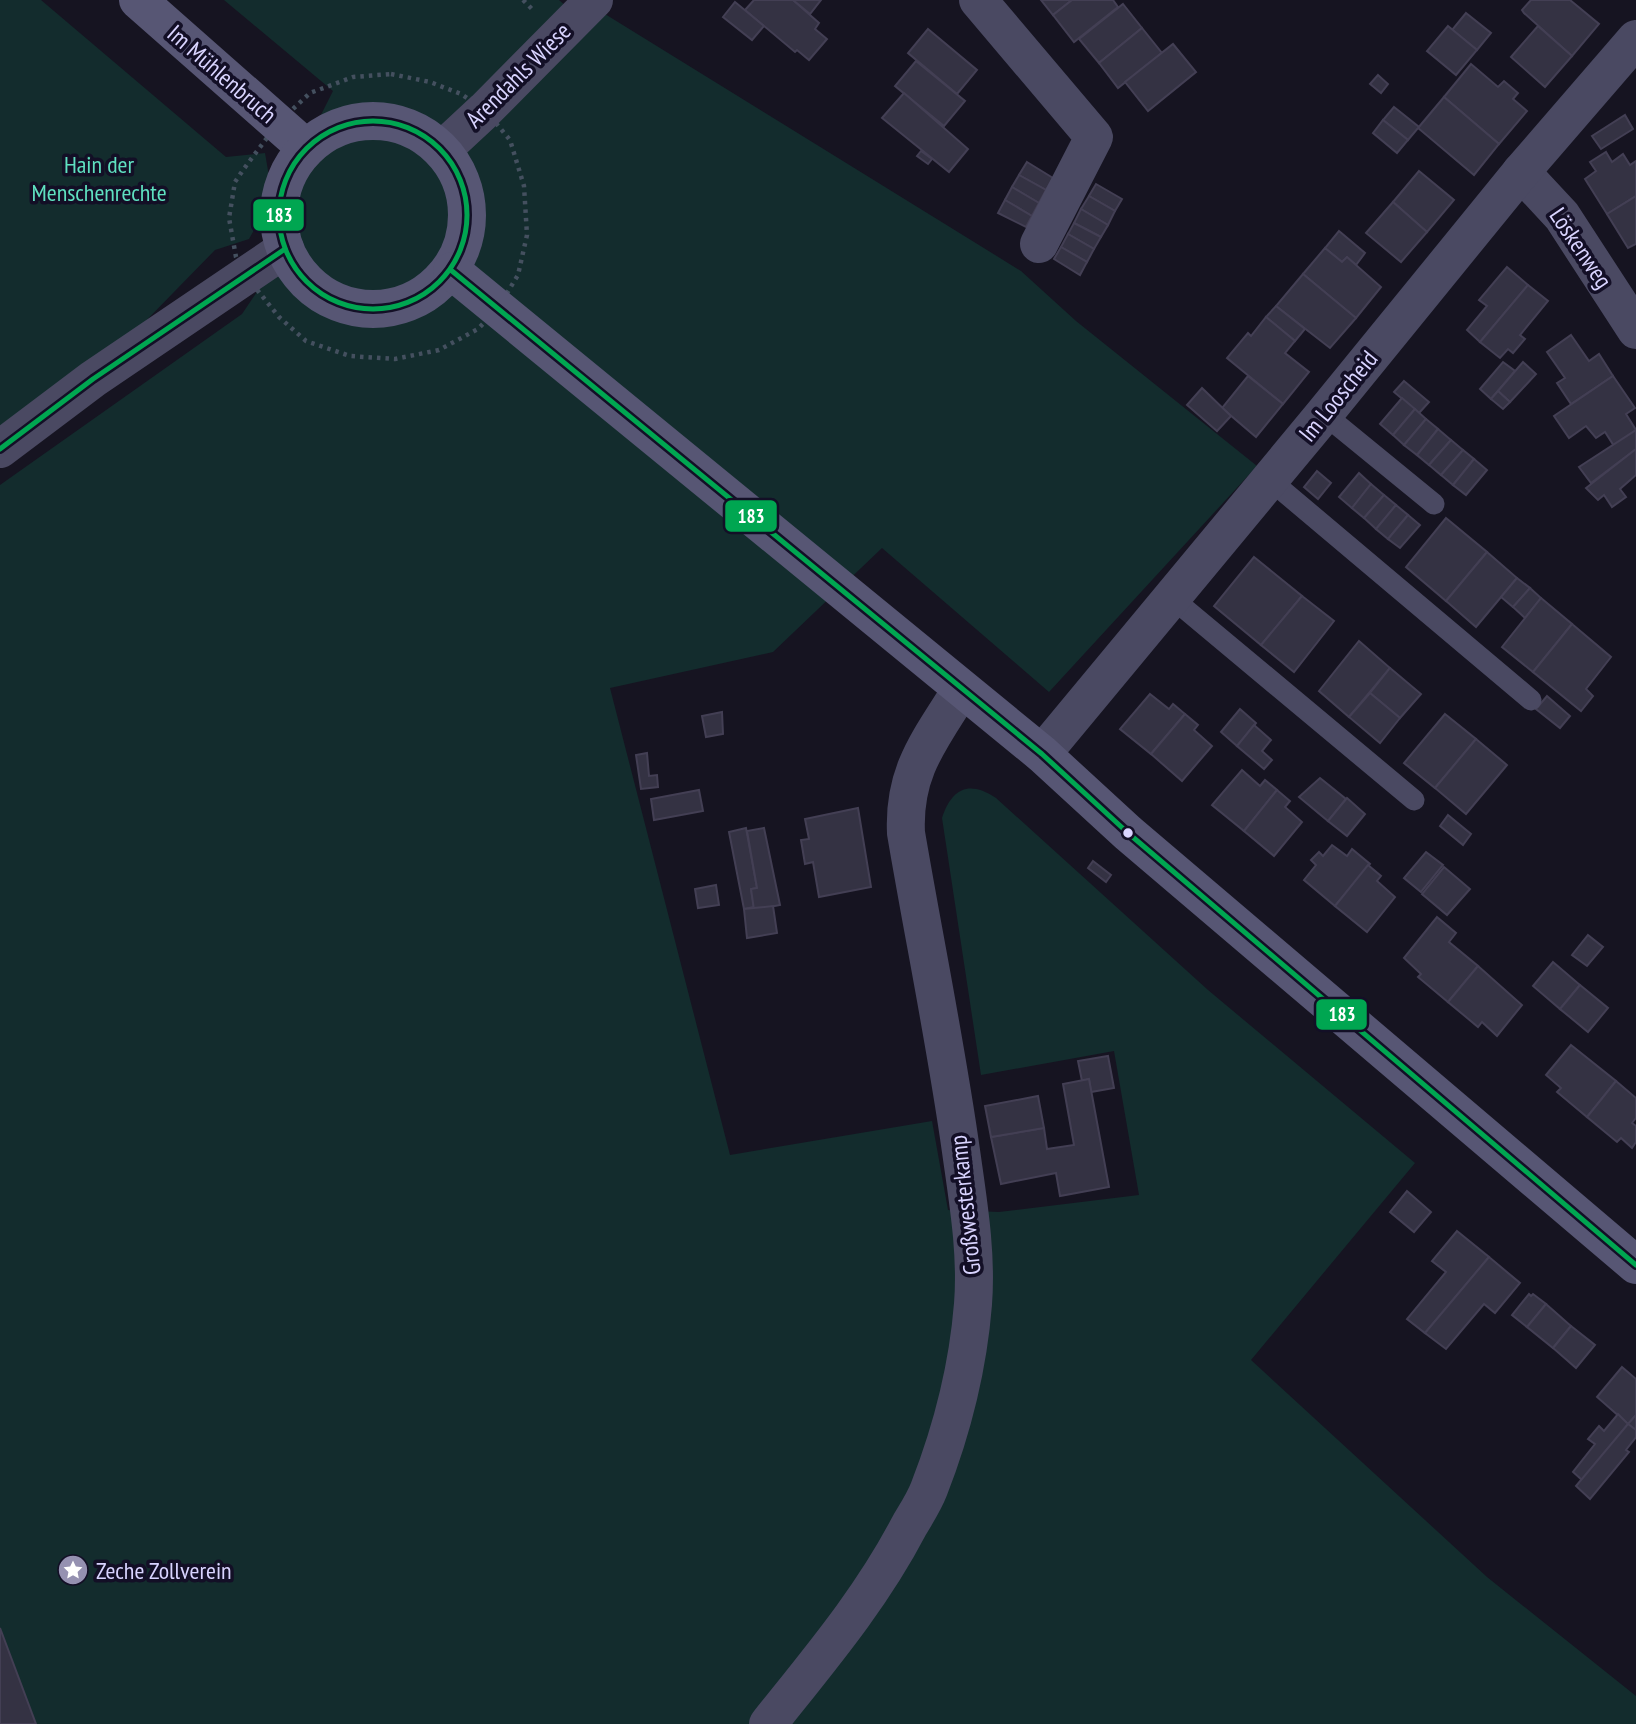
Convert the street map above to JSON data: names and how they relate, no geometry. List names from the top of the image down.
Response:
{
  "streets": {
    "main road": ["Im Mühlenbruch"],
    "street": [
      "Arendahls Wiese",
      "Löskenweg",
      "Im Looscheid",
      "Großwesterkamp"
    ]
  },
  "crossings": [
    ["Im Mühlenbruch", "Arendahls Wiese"],
    ["Löskenweg", "Im Looscheid"]
  ],
  "parks": ["Hain der Menschenrechte"],
  "places": {
    "place": ["Zeche Zollverein"]
  },
  "lines": ["transit line 183"]
}
